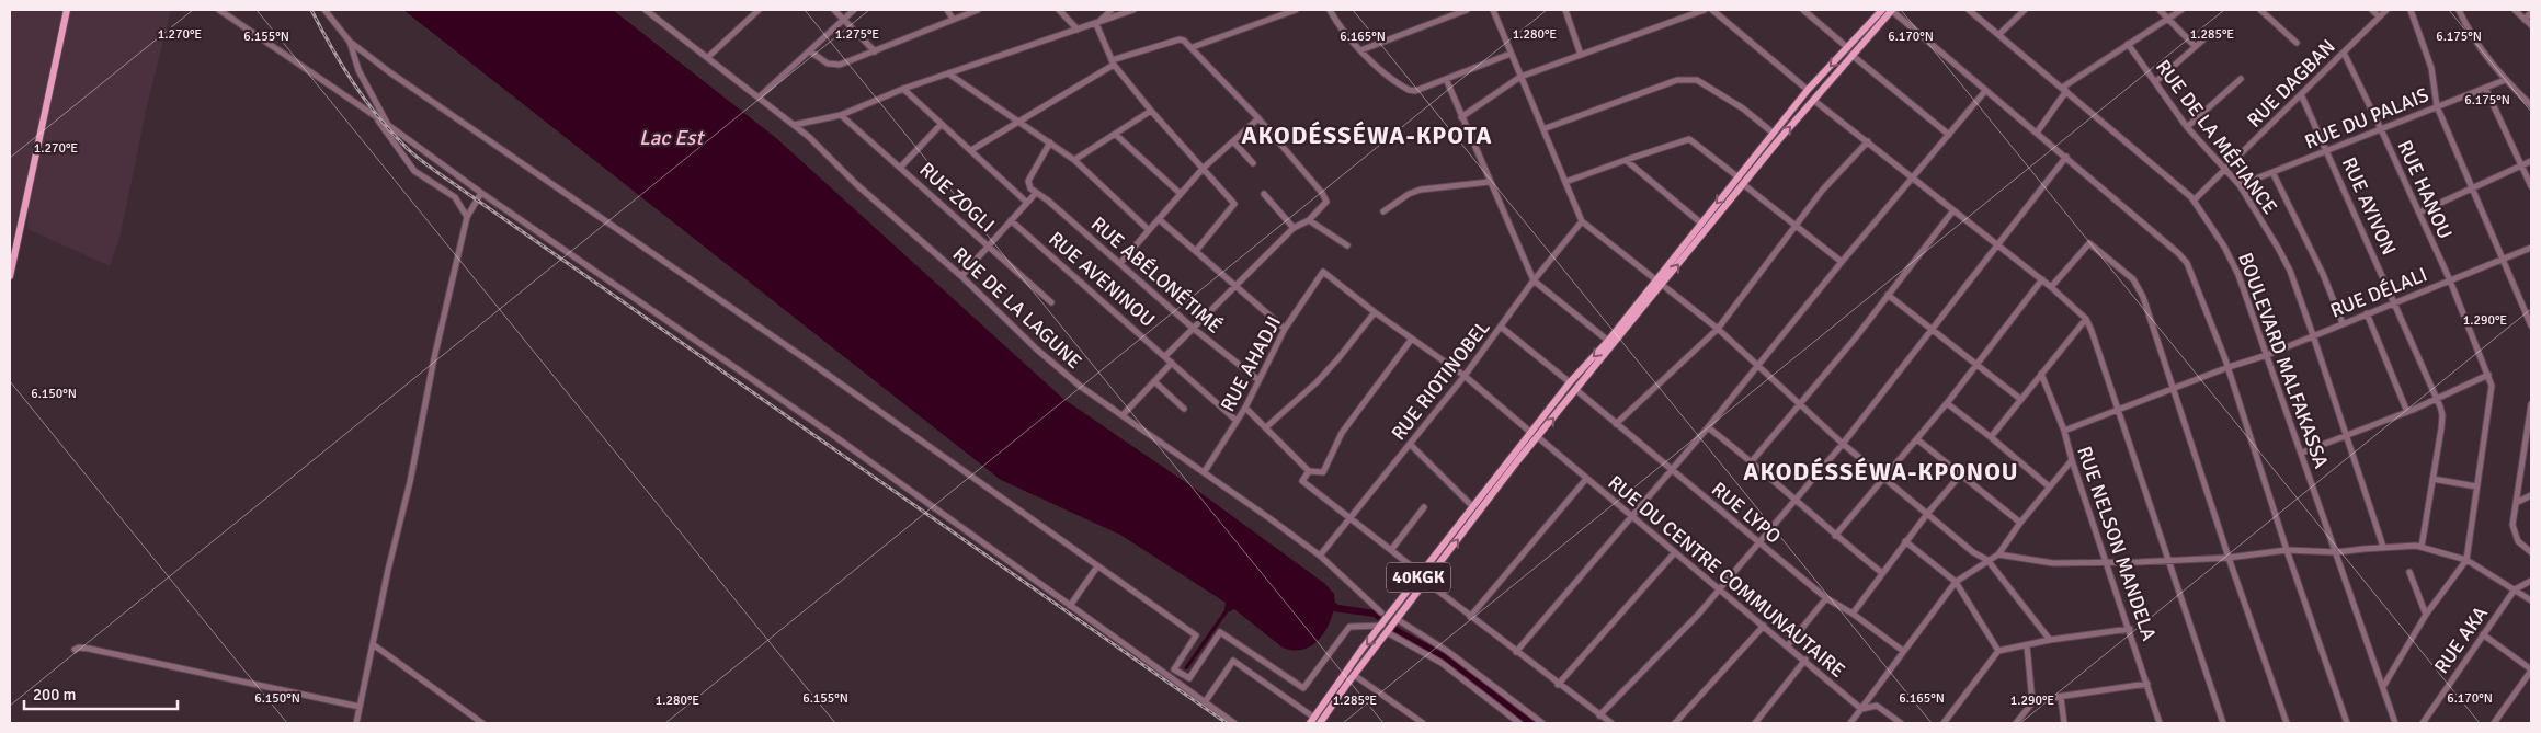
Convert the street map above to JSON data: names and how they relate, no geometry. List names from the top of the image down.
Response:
{
  "streets": {
    "main road": ["40KGK"],
    "street": [
      "RUE DAGBAN",
      "RUE DU PALAIS",
      "RUE DE LA MÉFIANCE",
      "RUE HANOU",
      "RUE ZOGLI",
      "RUE AYIVON",
      "RUE ABÉLONÉTIMÉ",
      "RUE AVENINOU",
      "RUE DÉLALI",
      "RUE DE LA LAGUNE",
      "BOULEVARD MALFAKASSA",
      "RUE AHADJI",
      "RUE RIOTINOBEL",
      "RUE LYPO",
      "RUE NELSON MANDELA",
      "RUE DU CENTRE COMMUNAUTAIRE",
      "RUE AKA"
    ]
  },
  "crossings": [
    ["RUE DAGBAN", "RUE DE LA MÉFIANCE"],
    ["RUE DAGBAN", "RUE HANOU"],
    ["RUE DAGBAN", "RUE AYIVON"],
    ["RUE DAGBAN", "BOULEVARD MALFAKASSA"],
    ["RUE DU PALAIS", "RUE DE LA MÉFIANCE"],
    ["RUE DU PALAIS", "RUE HANOU"],
    ["RUE DU PALAIS", "RUE AYIVON"],
    ["RUE DE LA MÉFIANCE", "RUE DÉLALI"],
    ["RUE HANOU", "RUE DÉLALI"],
    ["RUE AYIVON", "RUE DÉLALI"],
    ["RUE ABÉLONÉTIMÉ", "RUE AHADJI"],
    ["RUE AVENINOU", "RUE AHADJI"],
    ["RUE DÉLALI", "BOULEVARD MALFAKASSA"],
    ["RUE DÉLALI", "RUE NELSON MANDELA"],
    ["RUE DE LA LAGUNE", "RUE AHADJI"],
    ["RUE DE LA LAGUNE", "RUE RIOTINOBEL"],
    ["RUE AHADJI", "RUE DU CENTRE COMMUNAUTAIRE"],
    ["RUE RIOTINOBEL", "RUE DU CENTRE COMMUNAUTAIRE"],
    ["RUE DU CENTRE COMMUNAUTAIRE", "40KGK"]
  ],
  "districts": ["AKODÉSSÉWA-KPOTA", "AKODÉSSÉWA-KPONOU"],
  "water": ["Lac Est"],
  "scale_bar": "200 m",
  "coordinates": [
    "1.285°E",
    "1.270°E",
    "1.275°E",
    "1.280°E",
    "6.155°N",
    "6.165°N",
    "6.170°N",
    "6.175°N",
    "1.290°E",
    "6.150°N"
  ]
}
